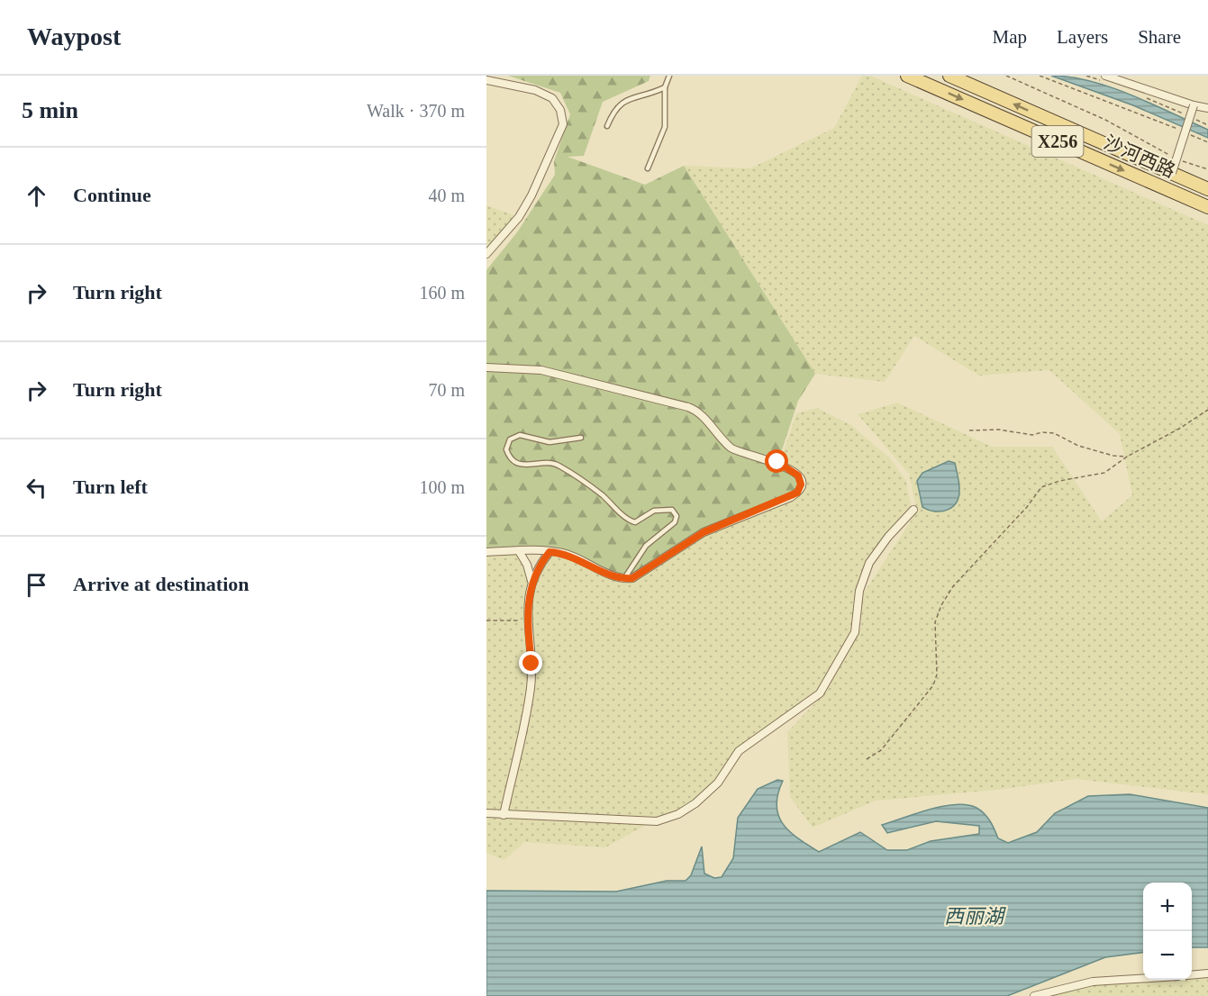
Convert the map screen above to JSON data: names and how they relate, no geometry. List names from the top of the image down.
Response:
{
  "streets": {
    "main road": ["X256", "沙河西路"]
  },
  "water": ["西丽湖"],
  "page": {
    "header": "Waypost",
    "nav": ["Map", "Layers", "Share"],
    "heading": ["5 min", "Walk · 370 m"],
    "list": [
      ["Continue", "40 m"],
      ["Turn right", "160 m"],
      ["Turn right", "70 m"],
      ["Turn left", "100 m"],
      "Arrive at destination"
    ],
    "map_buttons": ["+", "−"]
  }
}
